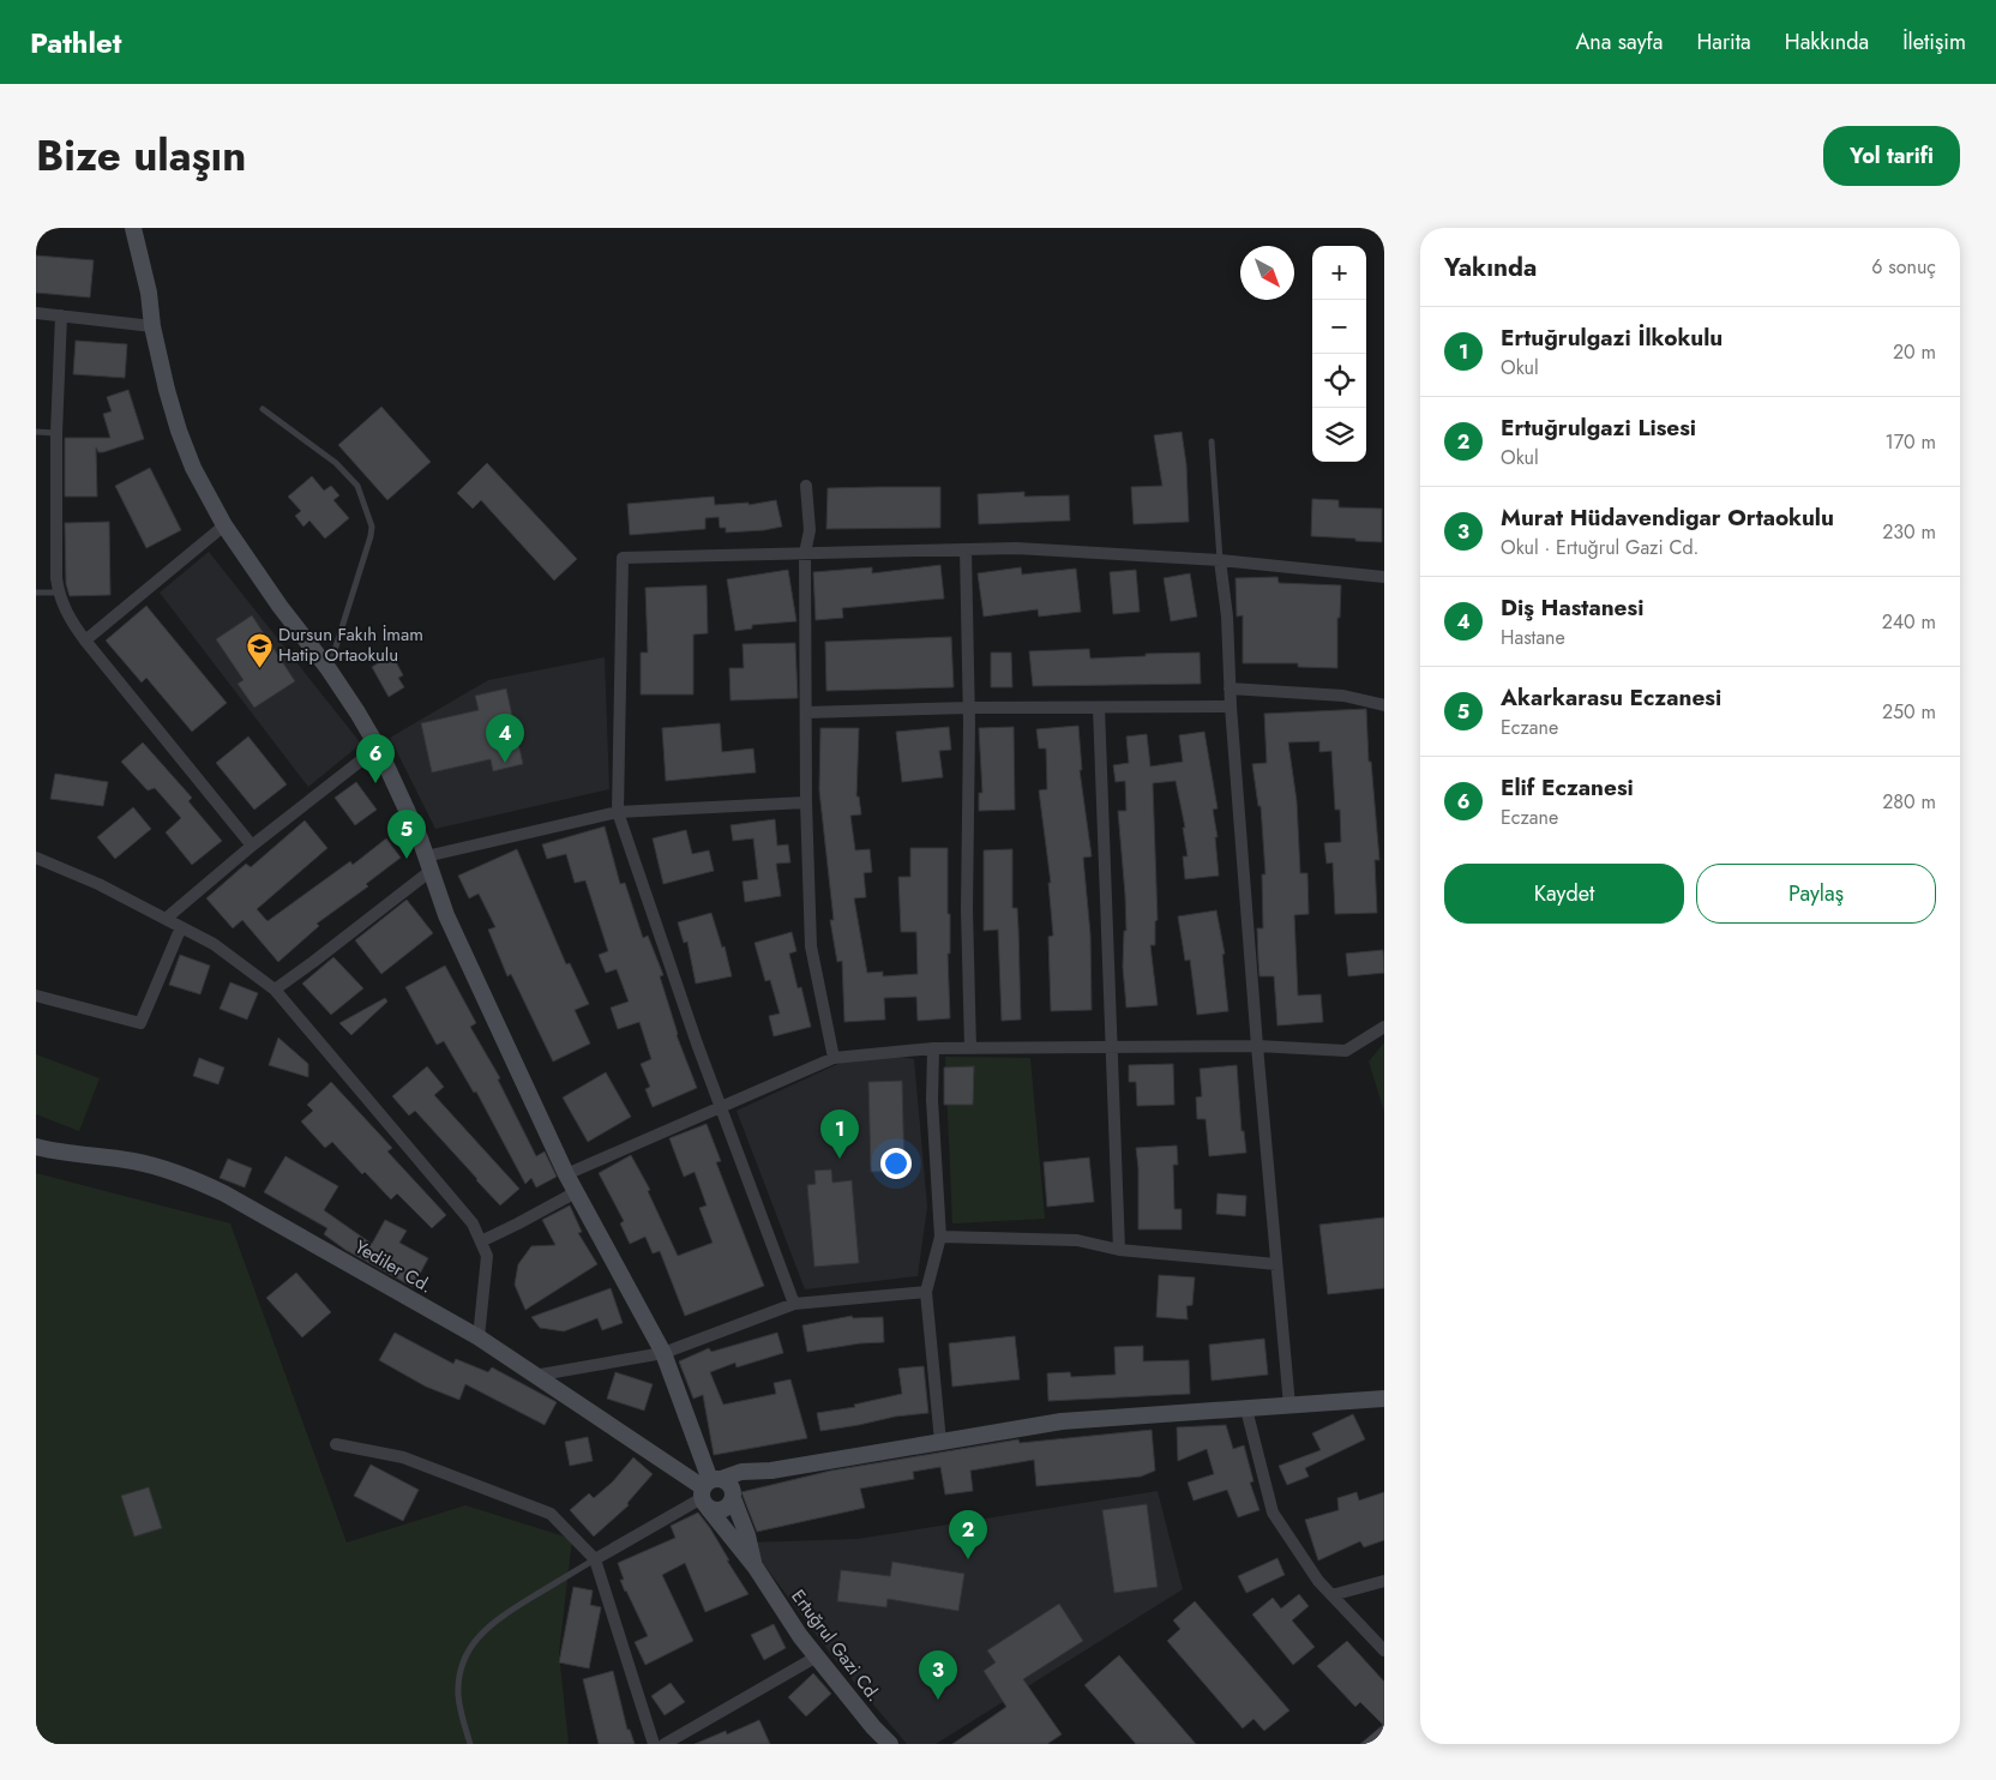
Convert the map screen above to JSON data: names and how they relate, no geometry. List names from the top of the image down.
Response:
{
  "streets": {
    "street": ["Yediler Cd.", "Ertuğrul Gazi Cd."]
  },
  "places": {
    "school or university": ["Dursun Fakıh İmam Hatip Ortaokulu"]
  },
  "north": "bottom right",
  "page": {
    "header": "Pathlet",
    "nav": [
      "Ana sayfa",
      "Harita",
      "Hakkında",
      "İletişim"
    ],
    "title": "Bize ulaşın",
    "buttons": [
      "Yol tarifi",
      ["Kaydet", "Paylaş"]
    ],
    "heading": ["Yakında", "6 sonuç"],
    "map_buttons": ["+", "−"],
    "list": [
      {
        "mark": "1",
        "name": "Ertuğrulgazi İlkokulu",
        "note": "Okul",
        "value": "20 m"
      },
      {
        "mark": "2",
        "name": "Ertuğrulgazi Lisesi",
        "note": "Okul",
        "value": "170 m"
      },
      {
        "mark": "3",
        "name": "Murat Hüdavendigar Ortaokulu",
        "note": "Okul · Ertuğrul Gazi Cd.",
        "value": "230 m"
      },
      {
        "mark": "4",
        "name": "Diş Hastanesi",
        "note": "Hastane",
        "value": "240 m"
      },
      {
        "mark": "5",
        "name": "Akarkarasu Eczanesi",
        "note": "Eczane",
        "value": "250 m"
      },
      {
        "mark": "6",
        "name": "Elif Eczanesi",
        "note": "Eczane",
        "value": "280 m"
      }
    ],
    "pins": [
      "4",
      "6",
      "5",
      "1",
      "2",
      "3"
    ]
  }
}
